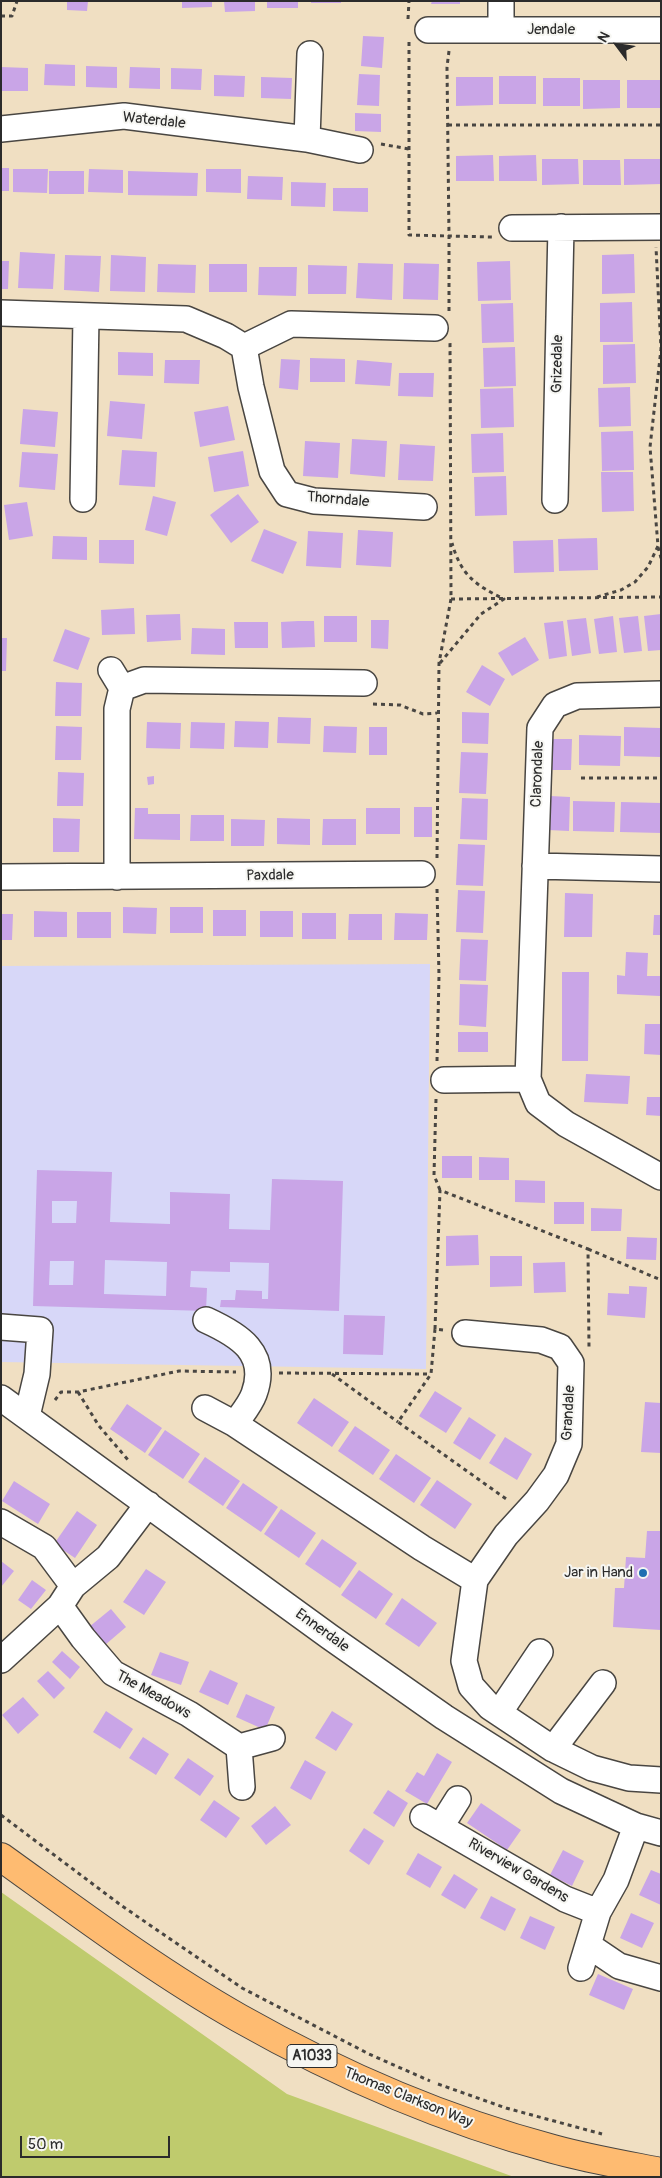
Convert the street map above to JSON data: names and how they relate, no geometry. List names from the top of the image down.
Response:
{
  "streets": {
    "highway": ["A1033", "Thomas Clarkson Way"],
    "street": [
      "Jendale",
      "Waterdale",
      "Grizedale",
      "Thorndale",
      "Clarondale",
      "Paxdale",
      "Grandale",
      "Ennerdale",
      "The Meadows",
      "Riverview Gardens"
    ]
  },
  "places": ["Jar in Hand"],
  "scale_bar": "50 m",
  "north": "top left"
}
